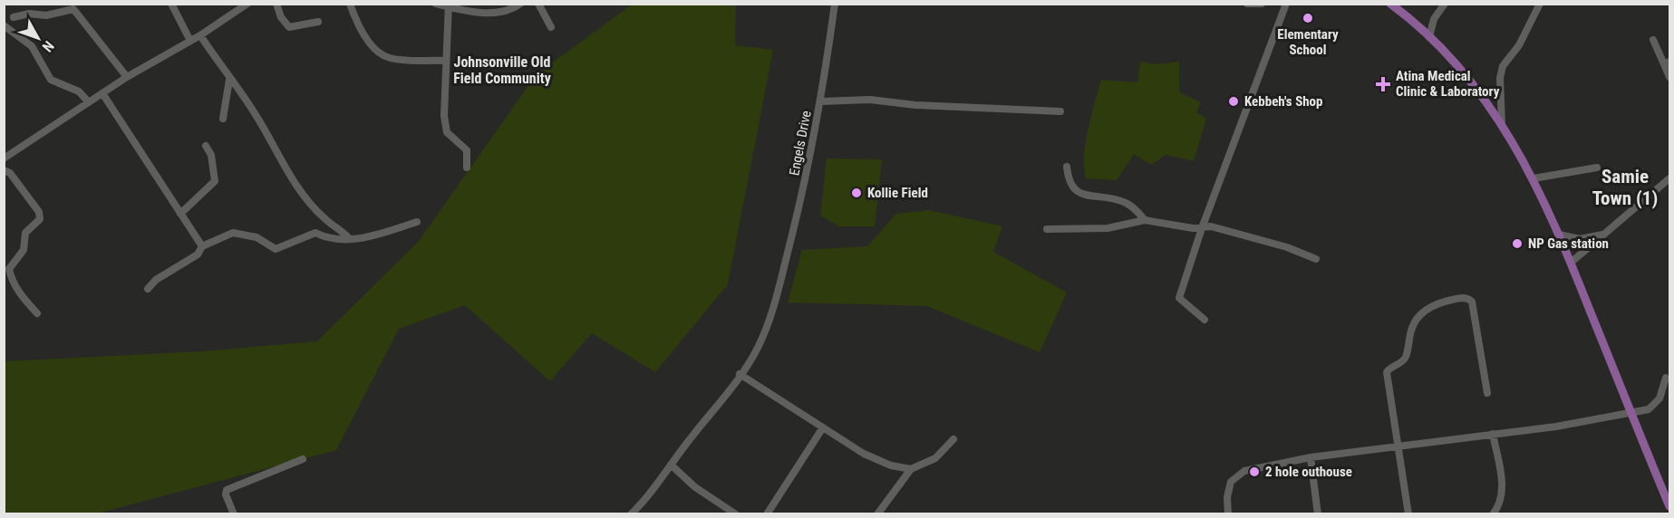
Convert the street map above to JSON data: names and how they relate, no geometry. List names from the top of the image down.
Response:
{
  "streets": {
    "street": ["Engels Drive"]
  },
  "districts": ["Johnsonville Old Field Community", "Samie Town (1)"],
  "places": {
    "other": [
      "Elementary School",
      "Kebbeh's Shop",
      "Kollie Field",
      "NP Gas station",
      "2 hole outhouse"
    ],
    "health": ["Atina Medical Clinic & Laboratory"]
  },
  "north": "bottom right"
}
